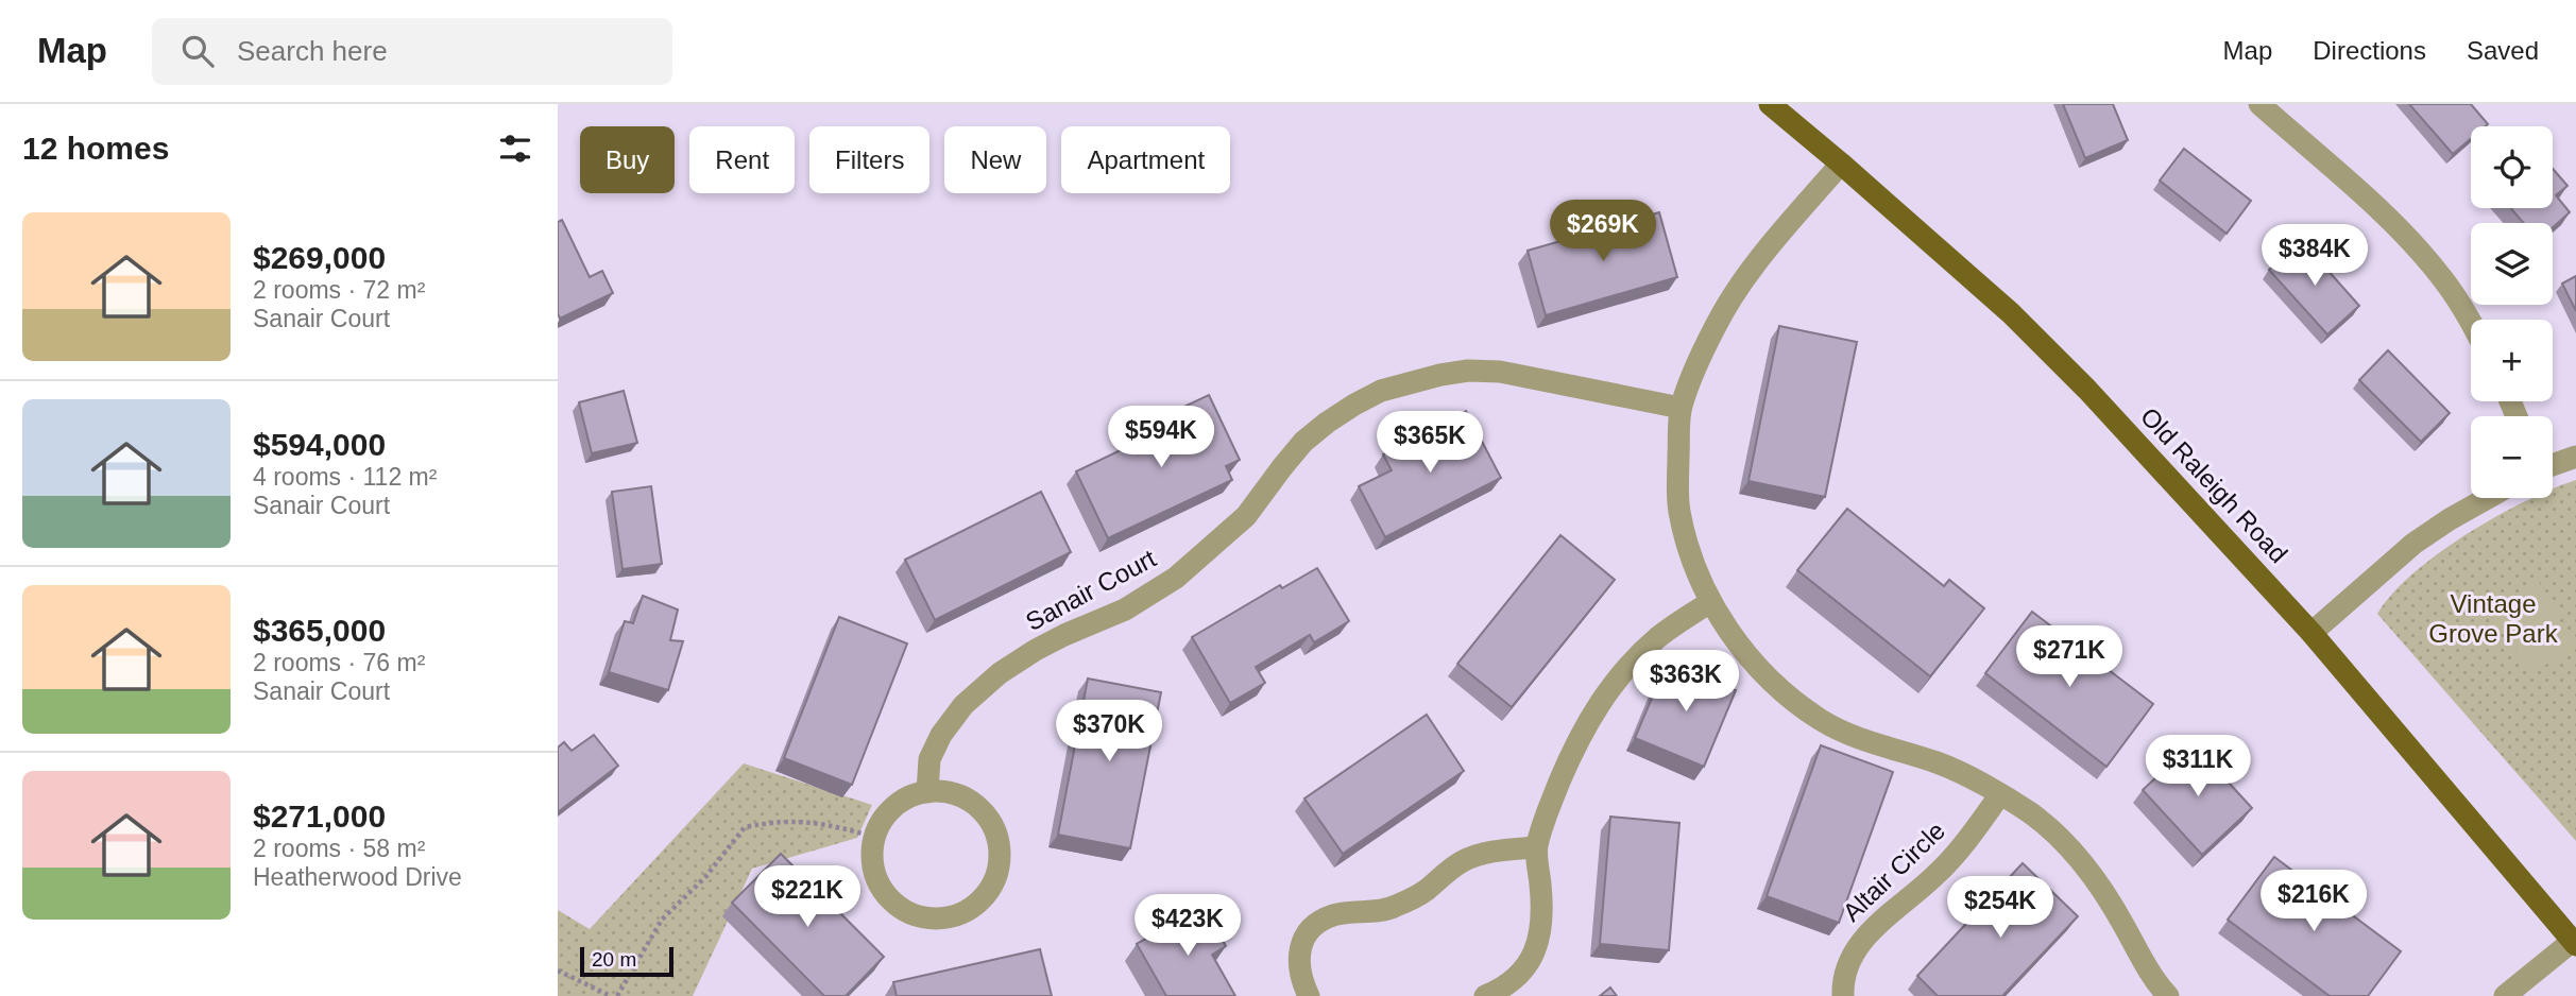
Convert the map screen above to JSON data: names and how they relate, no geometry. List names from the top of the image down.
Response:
{
  "streets": {
    "main road": ["Old Raleigh Road"],
    "street": ["Sanair Court", "Altair Circle"]
  },
  "parks": ["Vintage Grove Park"],
  "scale_bar": "20 m",
  "page": {
    "header": "Map",
    "search": "Search here",
    "nav": ["Map", "Directions", "Saved"],
    "heading": "12 homes",
    "map_buttons": ["+", "−"],
    "chip": [
      "Buy",
      "Rent",
      "Filters",
      "New",
      "Apartment"
    ],
    "list": [
      {
        "name": "$269,000",
        "note": "2 rooms · 72 m² · Sanair Court"
      },
      {
        "name": "$594,000",
        "note": "4 rooms · 112 m² · Sanair Court"
      },
      {
        "name": "$365,000",
        "note": "2 rooms · 76 m² · Sanair Court"
      },
      {
        "name": "$271,000",
        "note": "2 rooms · 58 m² · Heatherwood Drive"
      }
    ],
    "price": [
      "$269K",
      "$384K",
      "$594K",
      "$365K",
      "$271K",
      "$363K",
      "$370K",
      "$311K",
      "$221K",
      "$216K",
      "$254K",
      "$423K"
    ],
    "scale": "20 m"
  }
}
